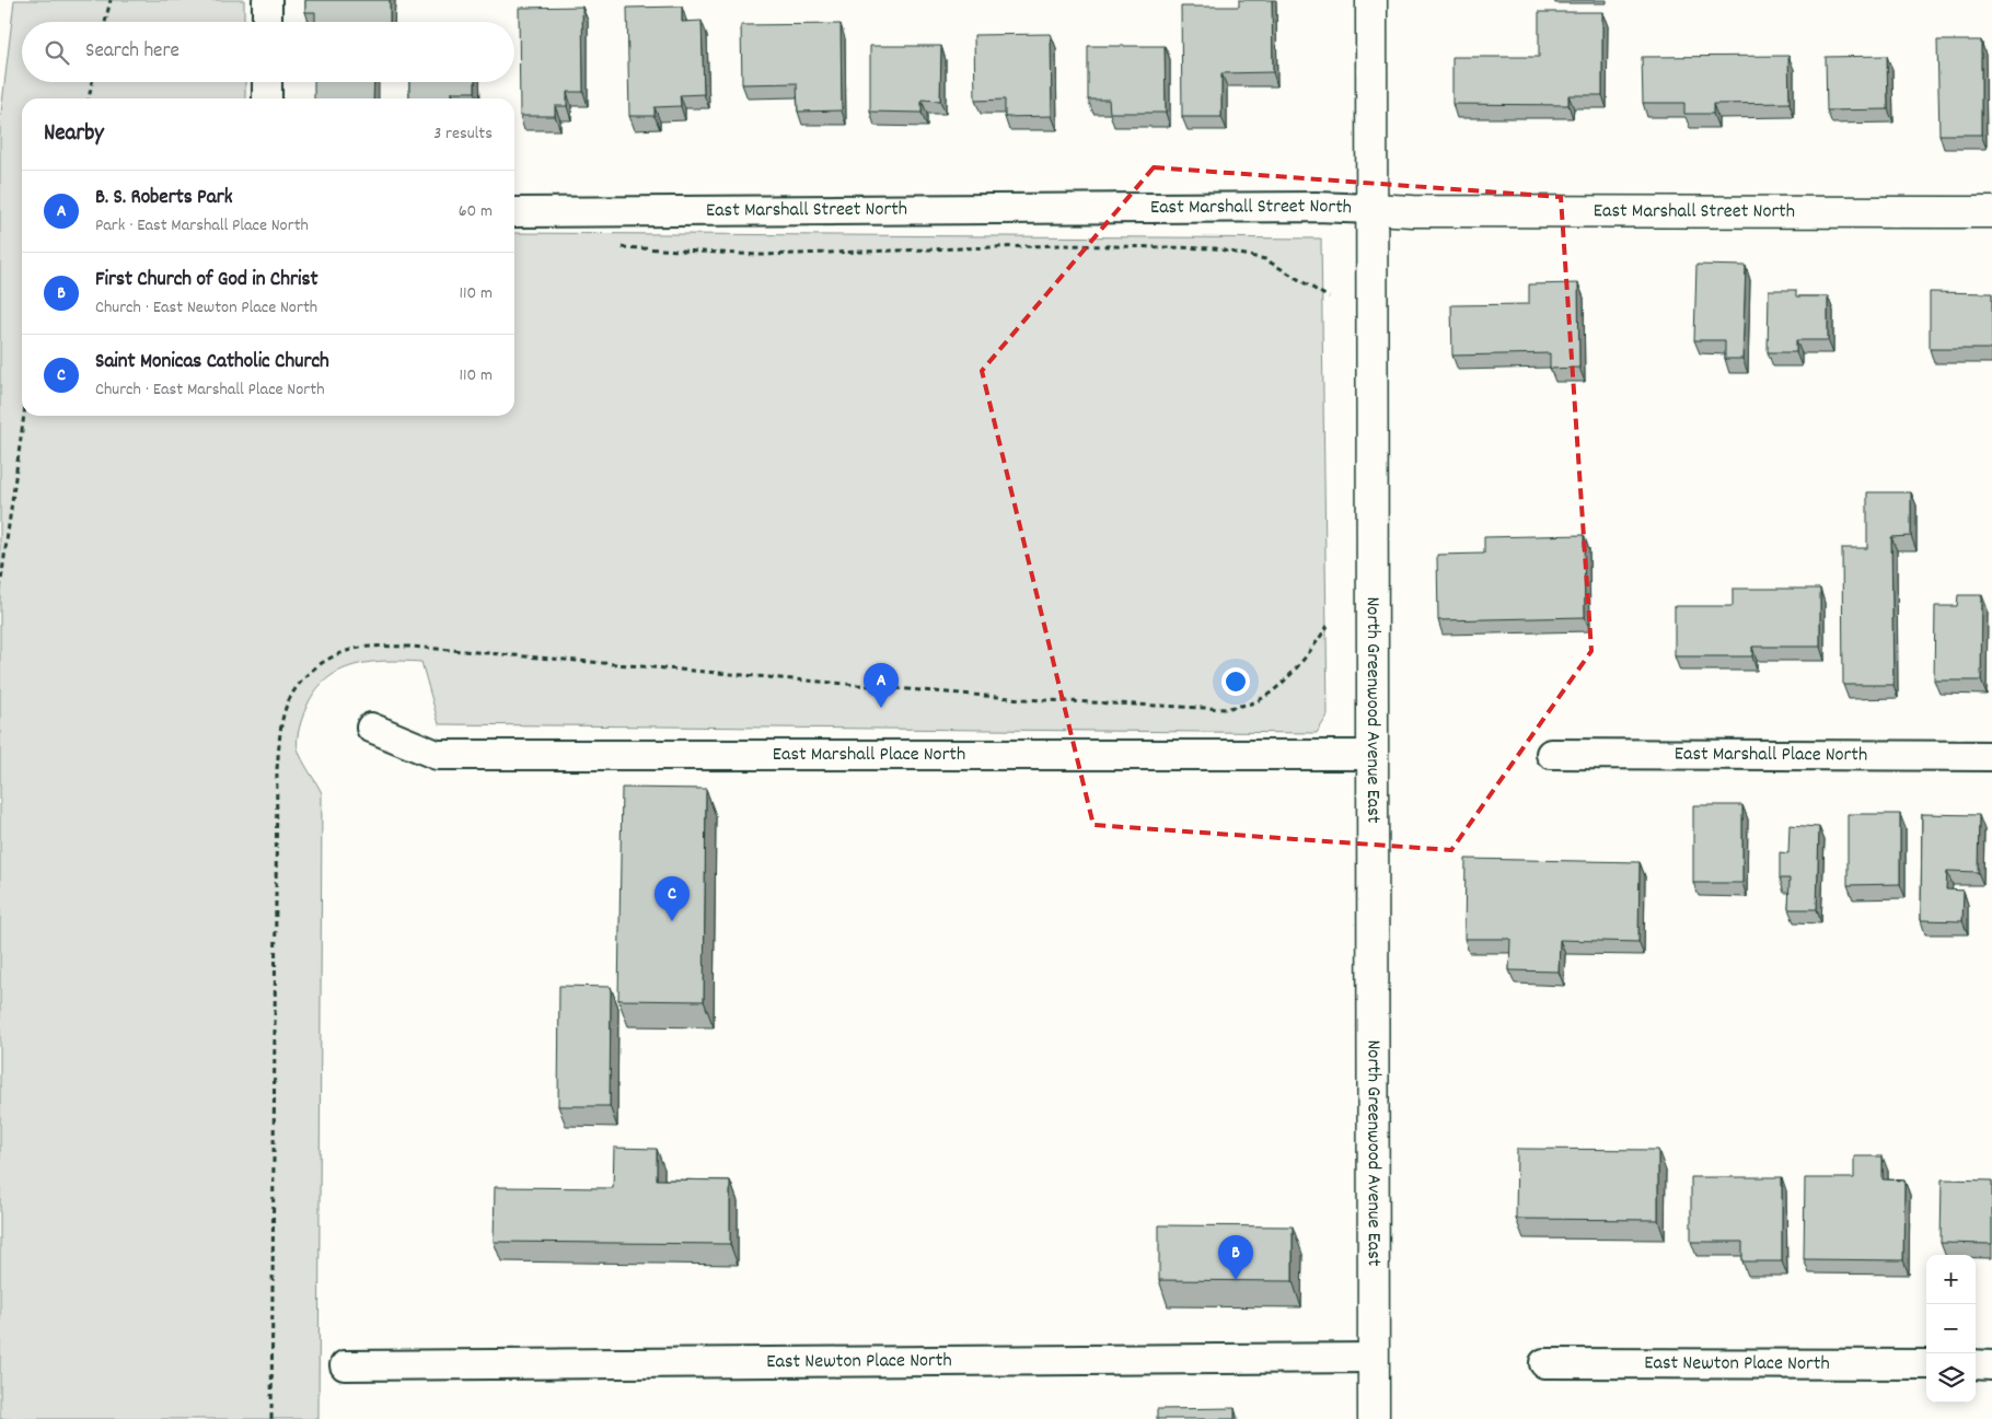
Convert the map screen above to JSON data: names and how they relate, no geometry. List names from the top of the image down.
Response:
{
  "streets": {
    "street": [
      "East Marshall Street North",
      "North Greenwood Avenue East",
      "East Marshall Place North",
      "East Newton Place North"
    ]
  },
  "crossings": [
    ["East Marshall Street North", "North Greenwood Avenue East"],
    ["North Greenwood Avenue East", "East Marshall Place North"],
    ["North Greenwood Avenue East", "East Newton Place North"]
  ],
  "page": {
    "search": "Search here",
    "heading": ["Nearby", "3 results"],
    "list": [
      {
        "mark": "A",
        "name": "B. S. Roberts Park",
        "note": "Park · East Marshall Place North",
        "value": "60 m"
      },
      {
        "mark": "B",
        "name": "First Church of God in Christ",
        "note": "Church · East Newton Place North",
        "value": "110 m"
      },
      {
        "mark": "C",
        "name": "Saint Monicas Catholic Church",
        "note": "Church · East Marshall Place North",
        "value": "110 m"
      }
    ],
    "pins": ["A", "C", "B"],
    "map_buttons": ["+", "−"]
  }
}
